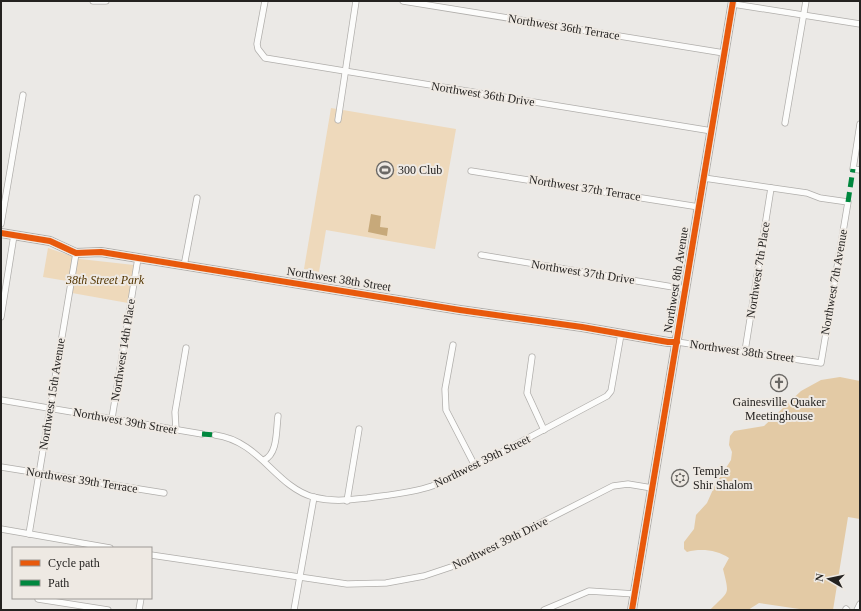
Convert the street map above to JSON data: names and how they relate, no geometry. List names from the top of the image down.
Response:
{
  "streets": {
    "street": [
      "Northwest 36th Terrace",
      "Northwest 36th Drive",
      "Northwest 37th Terrace",
      "Northwest 7th Place",
      "Northwest 37th Drive",
      "Northwest 38th Street",
      "Northwest 8th Avenue",
      "Northwest 7th Avenue",
      "Northwest 14th Place",
      "Northwest 15th Avenue",
      "Northwest 39th Street",
      "Northwest 39th Terrace",
      "Northwest 39th Drive"
    ]
  },
  "crossings": [
    ["Northwest 36th Terrace", "Northwest 8th Avenue"],
    ["Northwest 36th Drive", "Northwest 8th Avenue"],
    ["Northwest 37th Terrace", "Northwest 8th Avenue"],
    ["Northwest 7th Place", "Northwest 38th Street"],
    ["Northwest 7th Place", "Northwest 7th Avenue"],
    ["Northwest 37th Drive", "Northwest 8th Avenue"],
    ["Northwest 38th Street", "Northwest 8th Avenue"],
    ["Northwest 38th Street", "Northwest 7th Avenue"],
    ["Northwest 38th Street", "Northwest 14th Place"],
    ["Northwest 38th Street", "Northwest 15th Avenue"],
    ["Northwest 38th Street", "Northwest 39th Street"],
    ["Northwest 8th Avenue", "Northwest 39th Drive"],
    ["Northwest 14th Place", "Northwest 39th Street"],
    ["Northwest 15th Avenue", "Northwest 39th Street"],
    ["Northwest 15th Avenue", "Northwest 39th Terrace"]
  ],
  "parks": ["38th Street Park"],
  "places": {
    "sports": ["300 Club"],
    "church": ["Gainesville Quaker Meetinghouse"],
    "synagogue": ["Temple Shir Shalom"]
  },
  "legend": ["Cycle path", "Path"],
  "north": "left"
}
